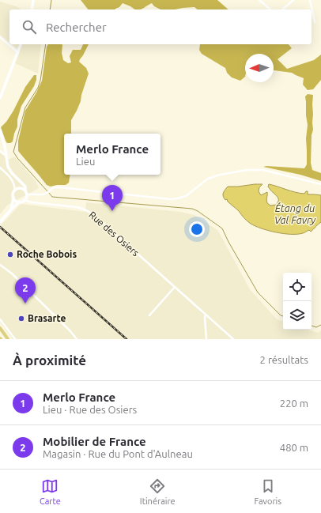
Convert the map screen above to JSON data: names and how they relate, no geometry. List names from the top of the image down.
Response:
{
  "streets": {
    "street": ["Rue des Osiers"]
  },
  "water": ["Étang du Val Favry"],
  "places": ["Roche Bobois", "Brasarte"],
  "north": "left",
  "page": {
    "search": "Rechercher",
    "popup": ["Merlo France", "Lieu"],
    "pins": ["1", "2"],
    "heading": ["À proximité", "2 résultats"],
    "list": [
      {
        "mark": "1",
        "name": "Merlo France",
        "note": "Lieu · Rue des Osiers",
        "value": "220 m"
      },
      {
        "mark": "2",
        "name": "Mobilier de France",
        "note": "Magasin · Rue du Pont d'Aulneau",
        "value": "480 m"
      }
    ],
    "nav": ["Carte", "Itinéraire", "Favoris"]
  }
}
